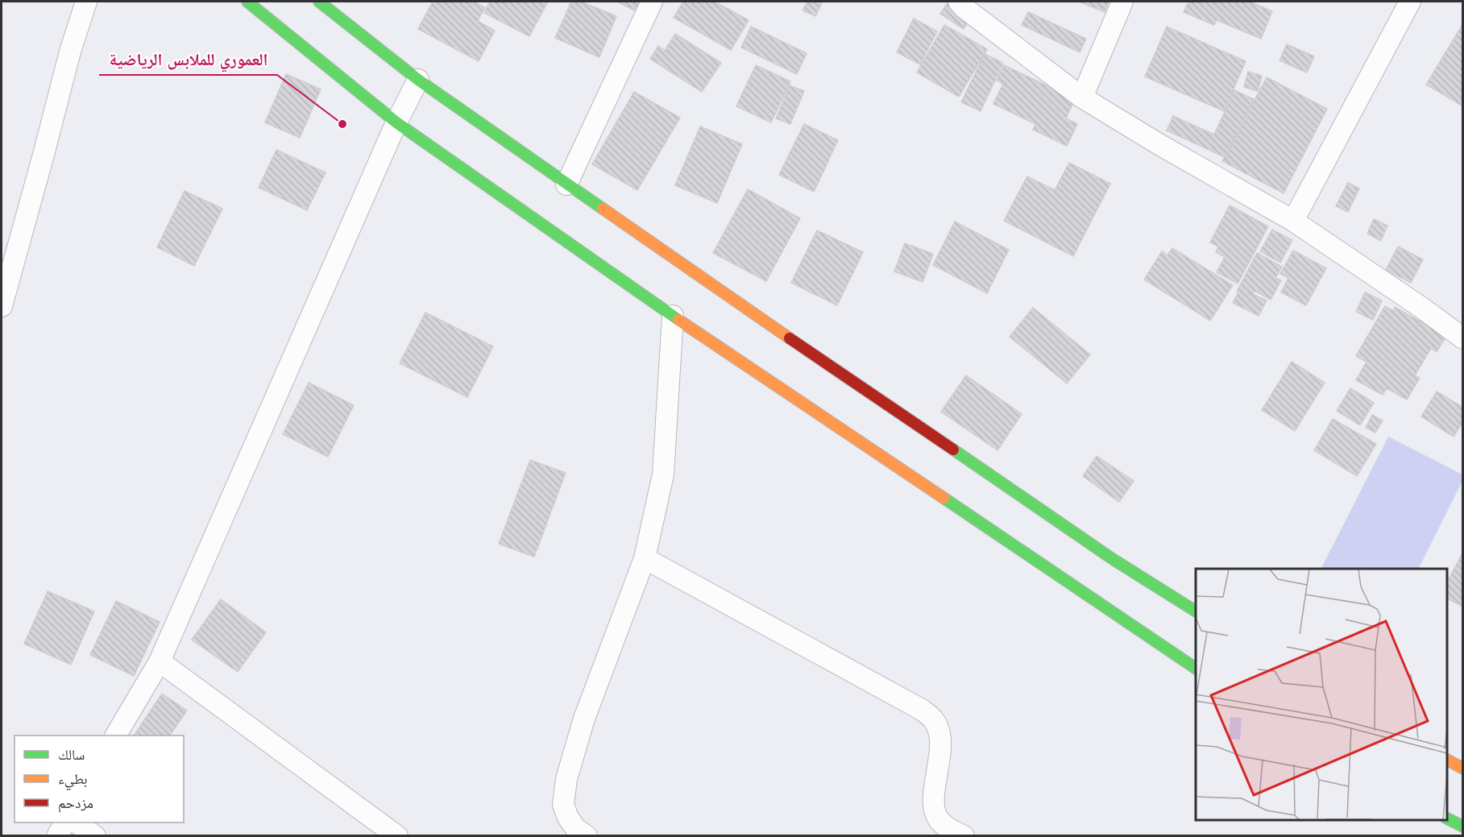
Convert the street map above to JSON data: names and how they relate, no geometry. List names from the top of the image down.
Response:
{
  "places": ["العموري للملابس الرياضية"],
  "legend": ["سالك", "بطيء", "مزدحم"]
}
